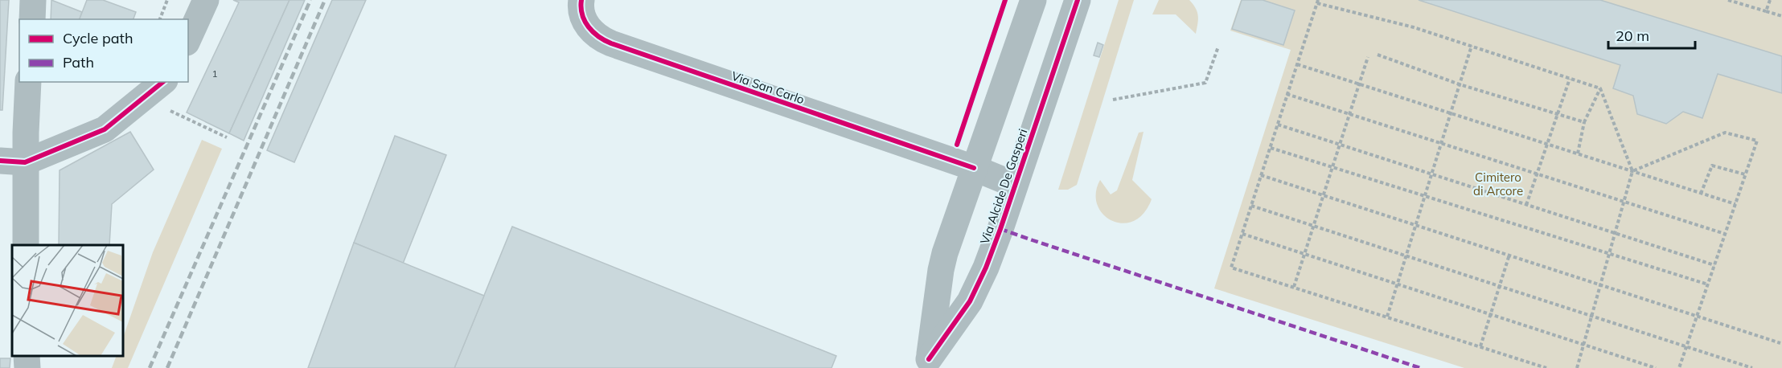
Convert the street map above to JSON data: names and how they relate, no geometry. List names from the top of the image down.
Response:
{
  "streets": {
    "street": ["Via San Carlo", "Via Alcide De Gasperi"]
  },
  "crossings": [
    ["Via San Carlo", "Via Alcide De Gasperi"]
  ],
  "parks": ["Cimitero di Arcore"],
  "house_numbers": ["1"],
  "legend": ["Cycle path", "Path"],
  "scale_bar": "20 m"
}
